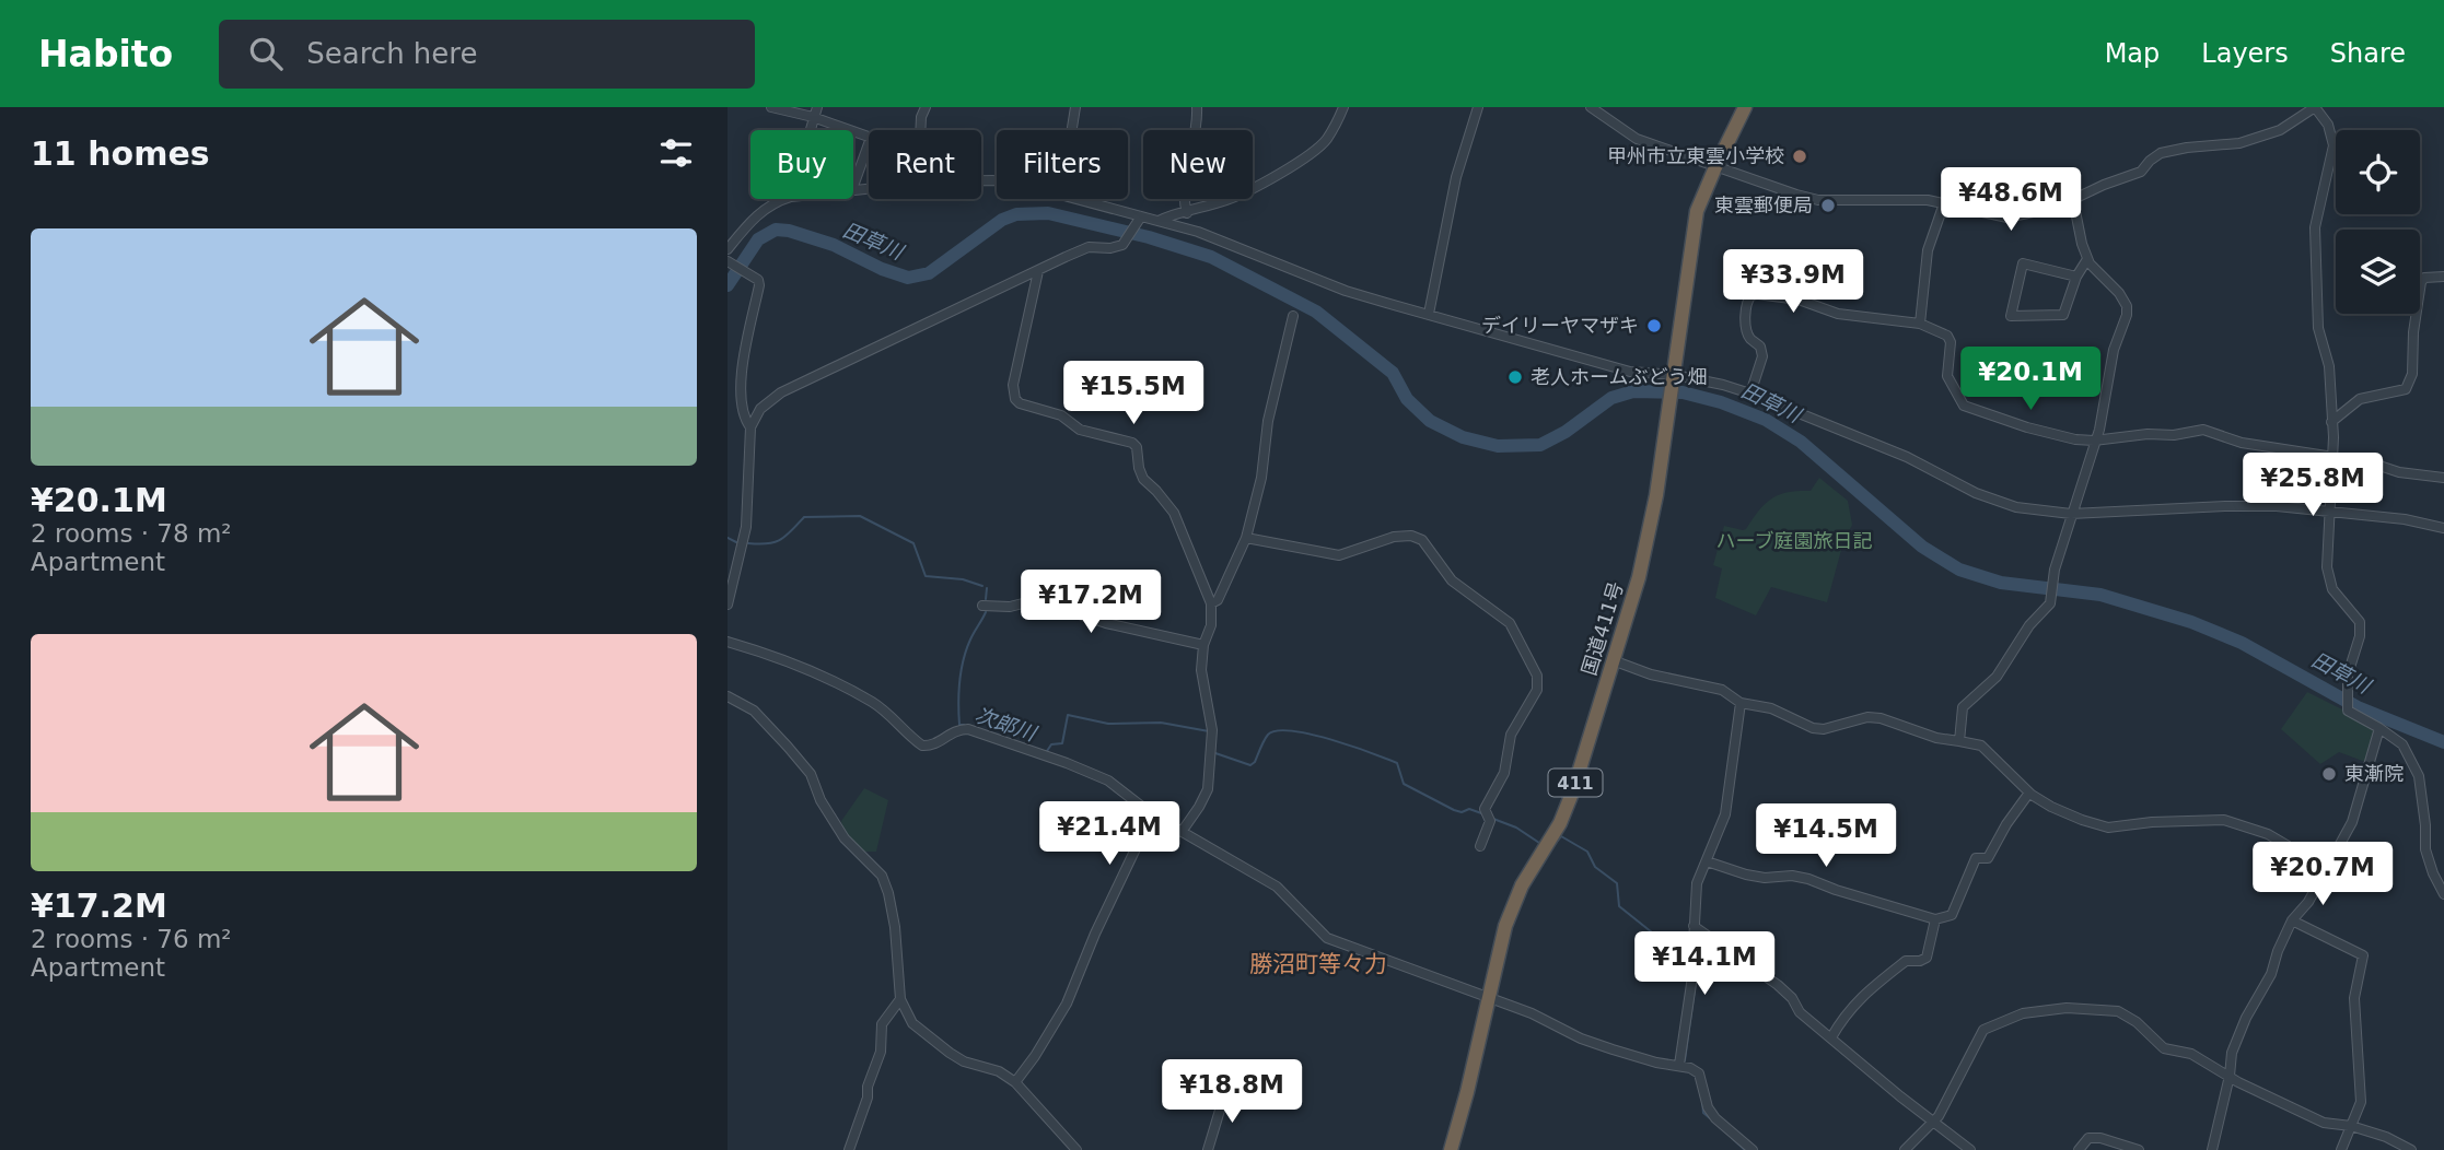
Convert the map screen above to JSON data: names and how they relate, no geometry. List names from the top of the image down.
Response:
{
  "streets": {
    "highway": ["国道411号", "411"]
  },
  "districts": ["勝沼町等々力"],
  "water": ["田草川", "次郎川"],
  "parks": ["ハーブ庭園旅日記"],
  "places": [
    "甲州市立東雲小学校",
    "東雲郵便局",
    "デイリーヤマザキ",
    "老人ホームぶどう畑",
    "東漸院"
  ],
  "page": {
    "header": "Habito",
    "search": "Search here",
    "nav": ["Map", "Layers", "Share"],
    "heading": "11 homes",
    "chip": [
      "Buy",
      "Rent",
      "Filters",
      "New"
    ],
    "price": [
      "¥48.6M",
      "¥33.9M",
      "¥20.1M",
      "¥15.5M",
      "¥25.8M",
      "¥17.2M",
      "¥21.4M",
      "¥14.5M",
      "¥20.7M",
      "¥14.1M",
      "¥18.8M"
    ],
    "list": [
      {
        "name": "¥20.1M",
        "note": "2 rooms · 78 m² · Apartment"
      },
      {
        "name": "¥17.2M",
        "note": "2 rooms · 76 m² · Apartment"
      }
    ]
  }
}
